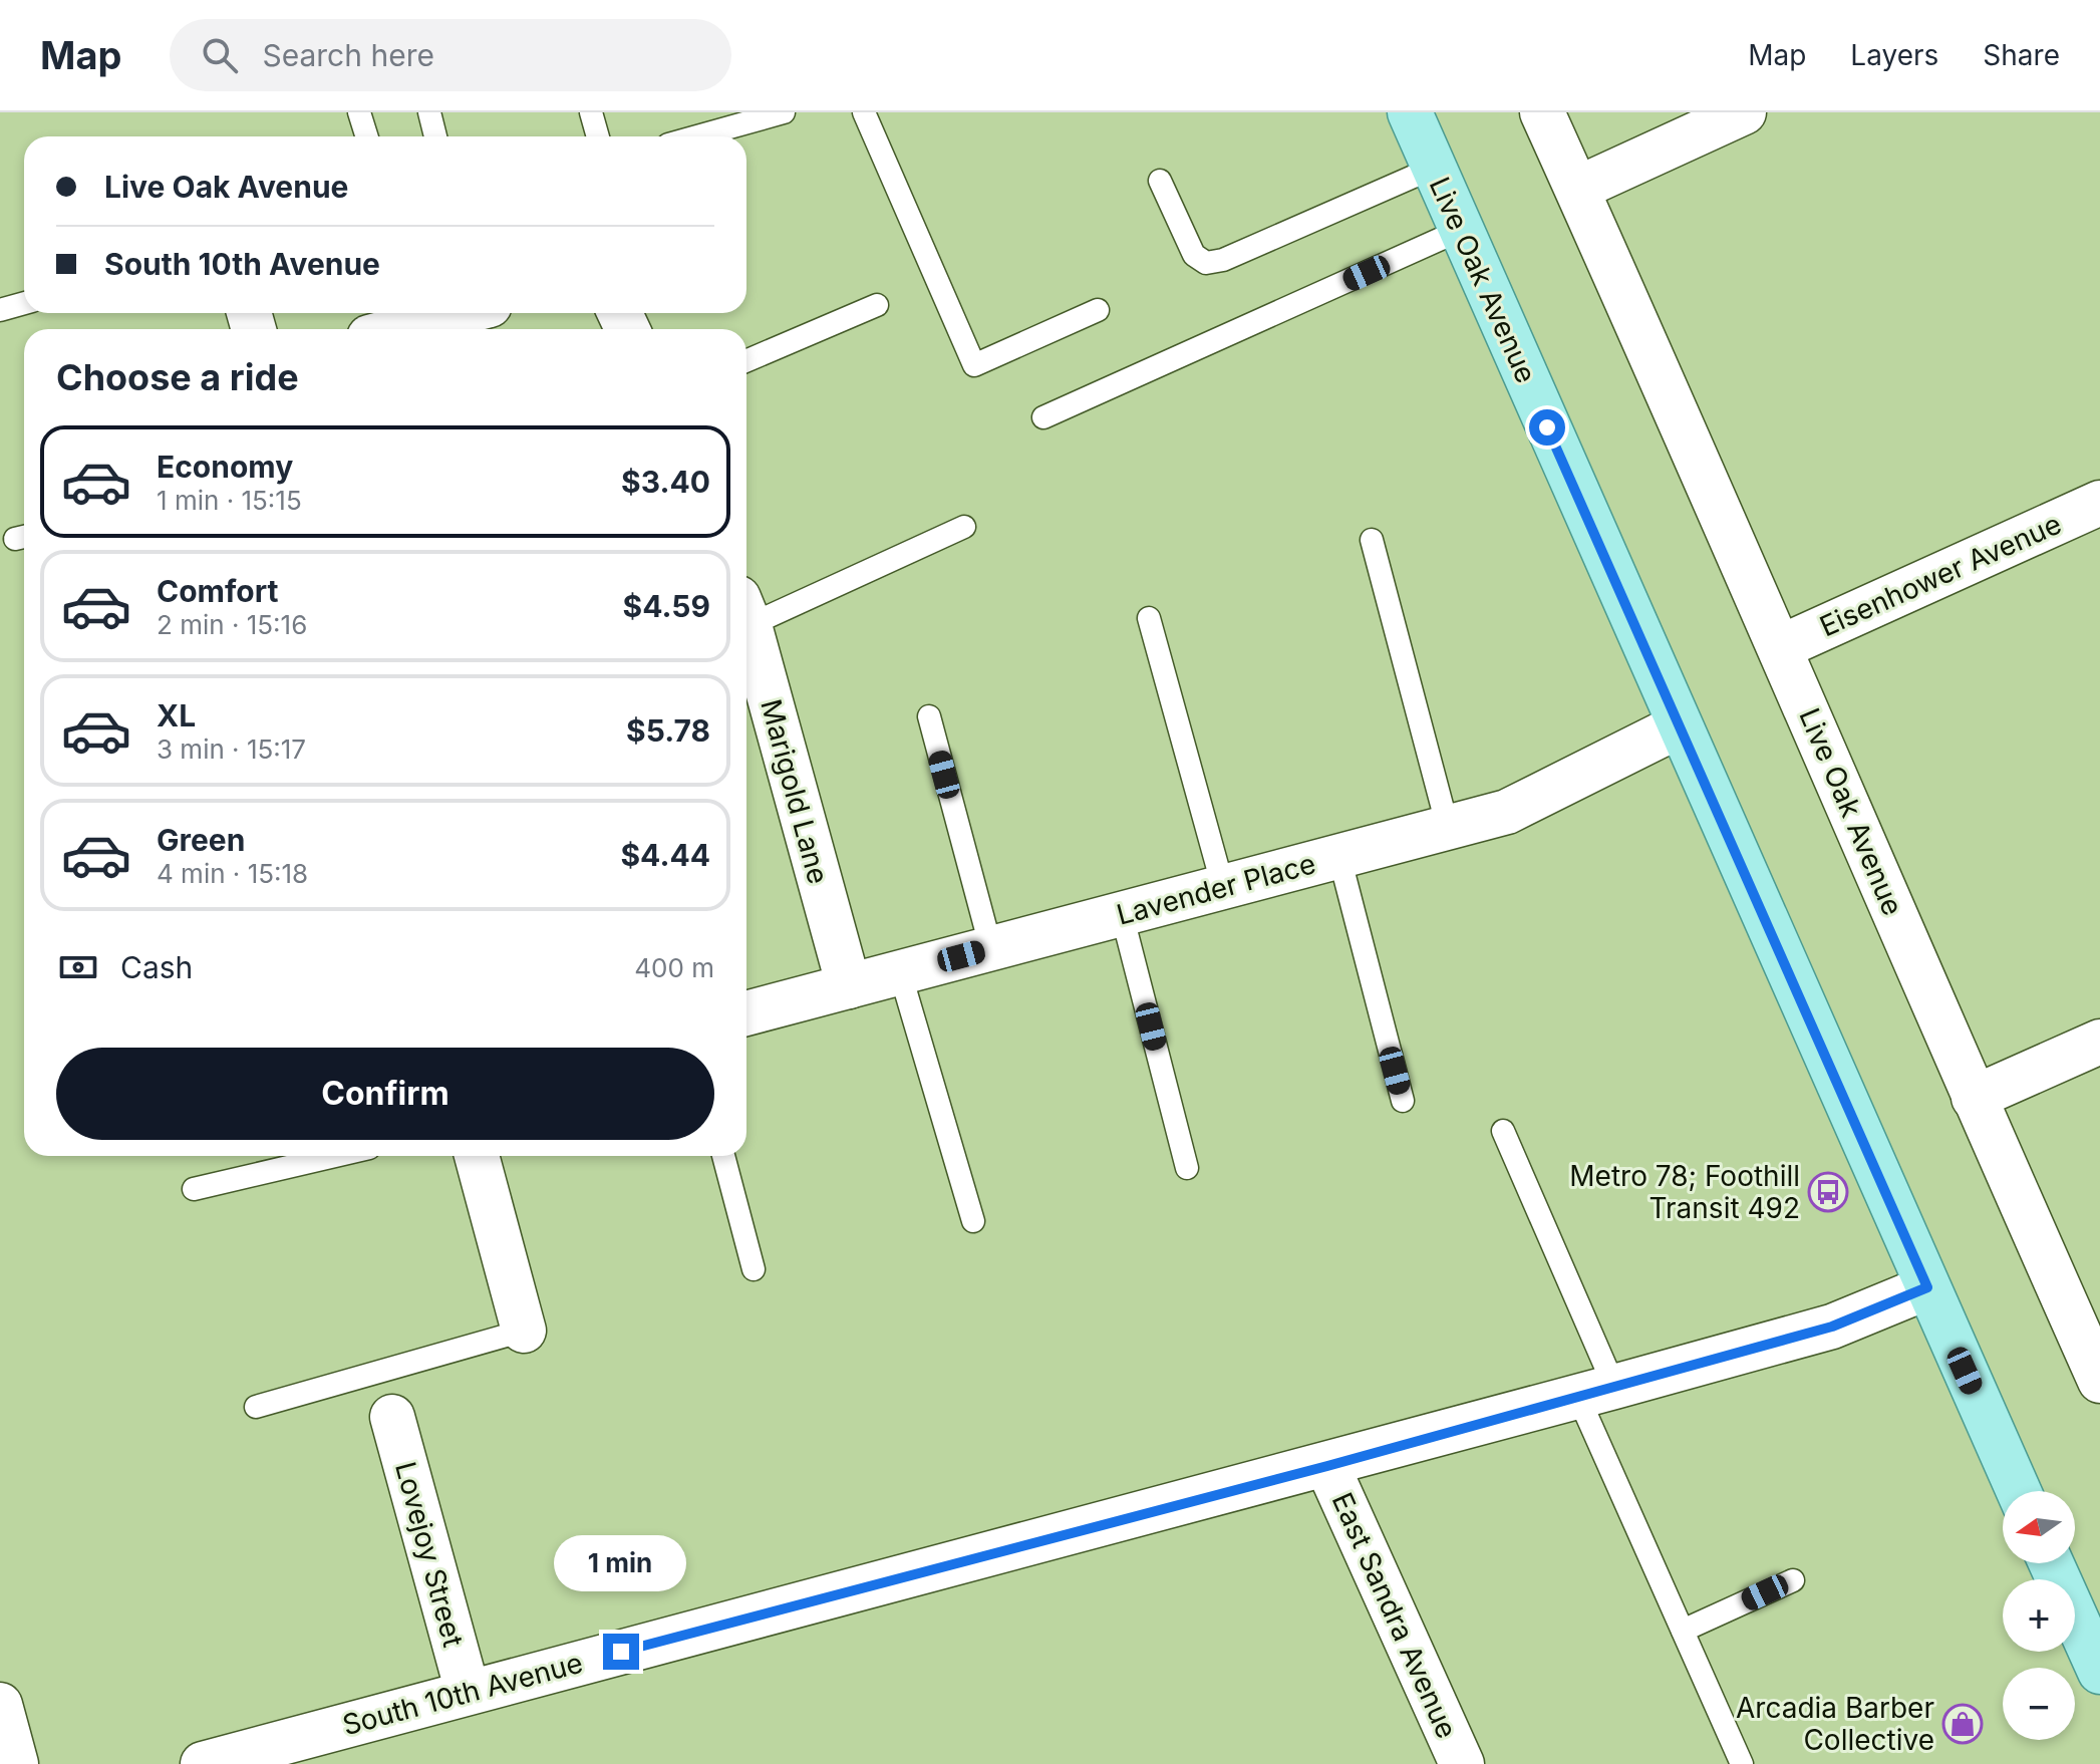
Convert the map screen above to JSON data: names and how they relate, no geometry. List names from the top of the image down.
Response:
{
  "streets": {
    "main road": ["Live Oak Avenue"],
    "street": [
      "Eisenhower Avenue",
      "Marigold Lane",
      "Lavender Place",
      "Lovejoy Street",
      "East Sandra Avenue",
      "South 10th Avenue"
    ]
  },
  "crossings": [
    ["Live Oak Avenue", "Eisenhower Avenue"],
    ["Live Oak Avenue", "Lavender Place"],
    ["Live Oak Avenue", "South 10th Avenue"],
    ["Marigold Lane", "Lavender Place"],
    ["Lovejoy Street", "South 10th Avenue"],
    ["East Sandra Avenue", "South 10th Avenue"]
  ],
  "places": {
    "bus stop": ["Metro 78; Foothill Transit 492"],
    "shop": ["Arcadia Barber Collective"]
  },
  "north": "left",
  "page": {
    "header": "Map",
    "search": "Search here",
    "nav": ["Map", "Layers", "Share"],
    "banner": ["Live Oak Avenue", "South 10th Avenue"],
    "heading": "Choose a ride",
    "list": [
      {
        "name": "Economy",
        "note": "1 min · 15:15",
        "value": "$3.40"
      },
      {
        "name": "Comfort",
        "note": "2 min · 15:16",
        "value": "$4.59"
      },
      {
        "name": "XL",
        "note": "3 min · 15:17",
        "value": "$5.78"
      },
      {
        "name": "Green",
        "note": "4 min · 15:18",
        "value": "$4.44"
      }
    ],
    "pay": ["Cash", "400 m"],
    "buttons": "Confirm",
    "map_buttons": ["+", "−"],
    "bubble": "1 min"
  }
}
